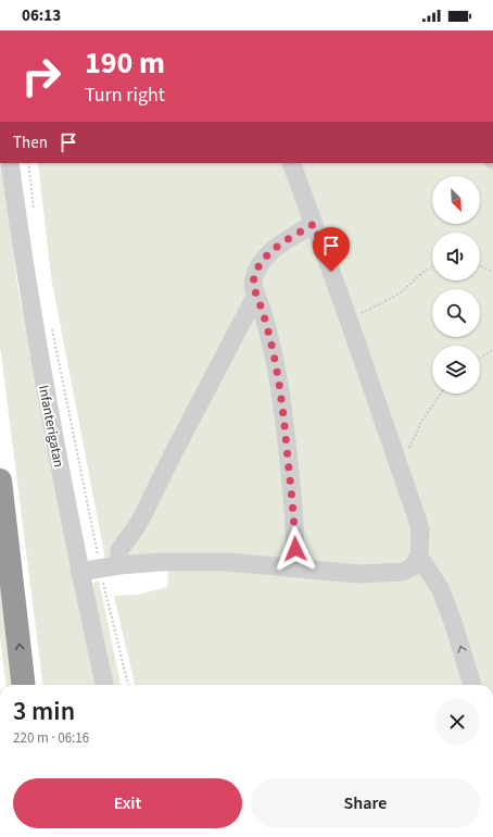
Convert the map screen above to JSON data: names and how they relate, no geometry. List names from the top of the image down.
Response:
{
  "streets": {
    "street": ["Infanterigatan"]
  },
  "north": "bottom right",
  "page": {
    "status": "06:13",
    "turn": ["190 m", "Turn right"],
    "then": "Then",
    "heading": ["3 min", "220 m · 06:16"],
    "buttons": ["Exit", "Share"]
  }
}
